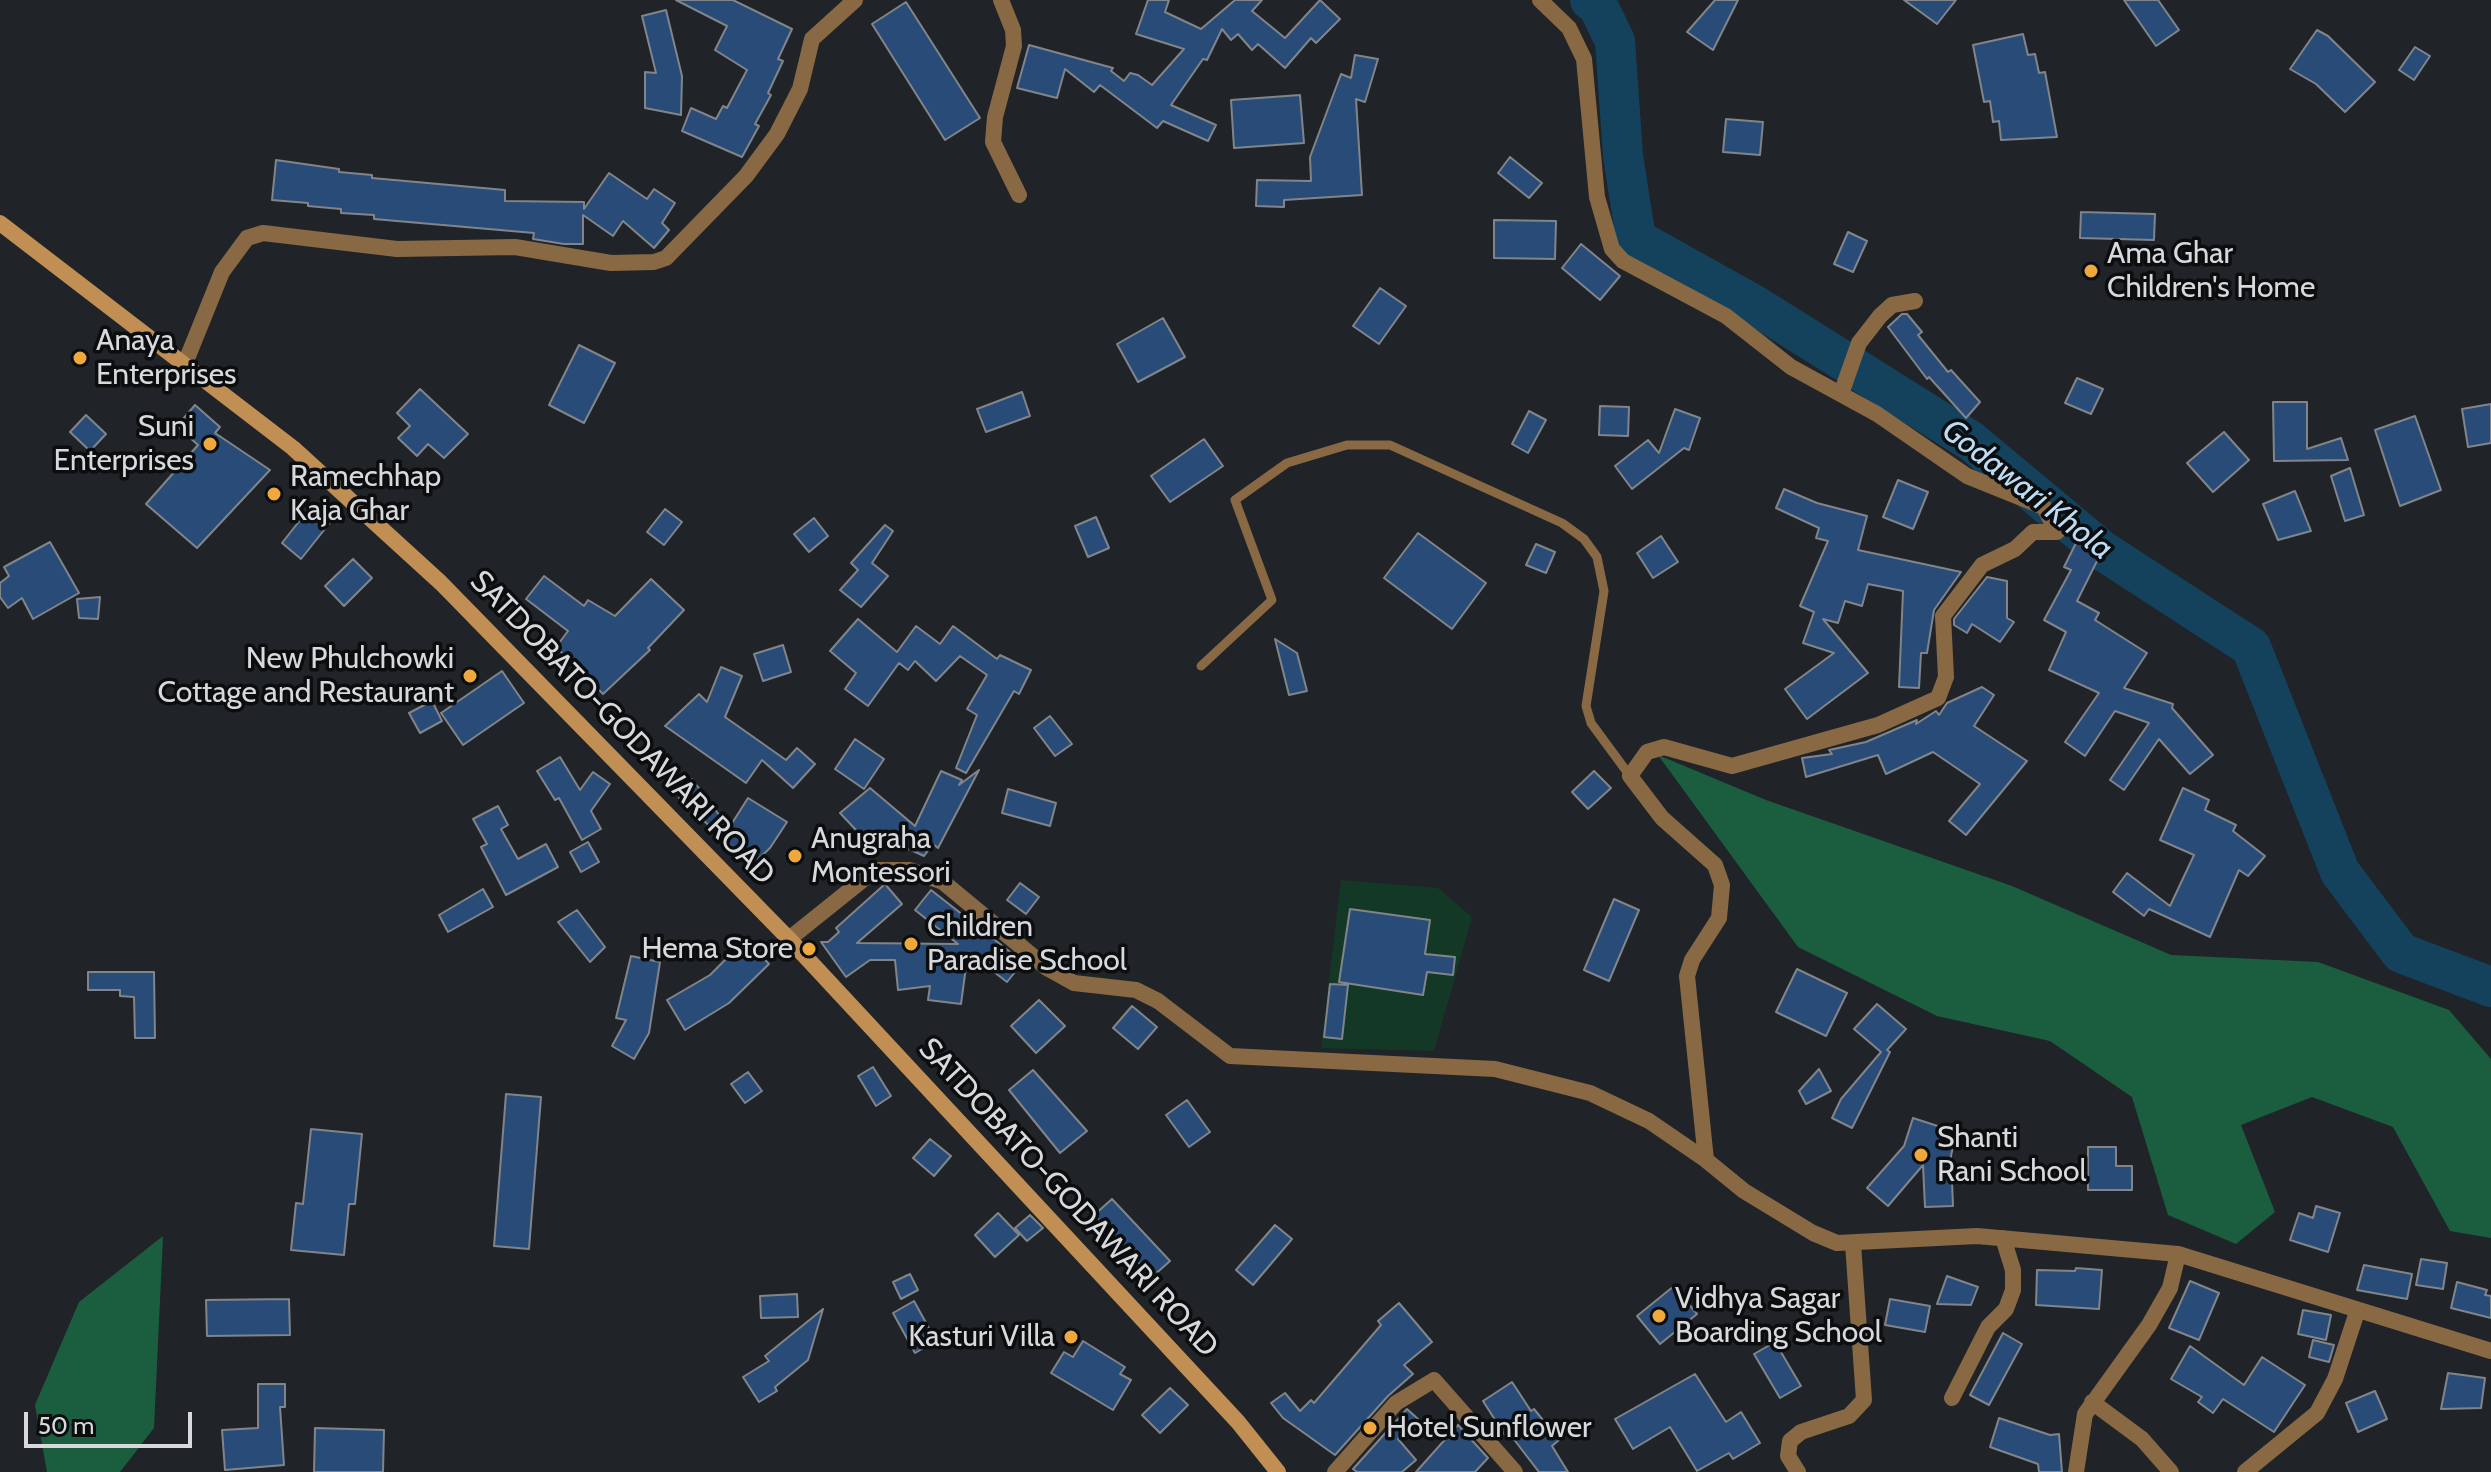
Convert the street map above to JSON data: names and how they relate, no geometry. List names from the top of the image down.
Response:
{
  "streets": {
    "street": ["SATDOBATO-GODAWARI ROAD"]
  },
  "water": ["Godawari Khola"],
  "places": [
    "Ama Ghar Children's Home",
    "Anaya Enterprises",
    "Suni Enterprises",
    "Ramechhap Kaja Ghar",
    "New Phulchowki Cottage and Restaurant",
    "Anugraha Montessori",
    "Children Paradise School",
    "Hema Store",
    "Shanti Rani School",
    "Vidhya Sagar Boarding School",
    "Kasturi Villa",
    "Hotel Sunflower"
  ],
  "scale_bar": "50 m"
}
